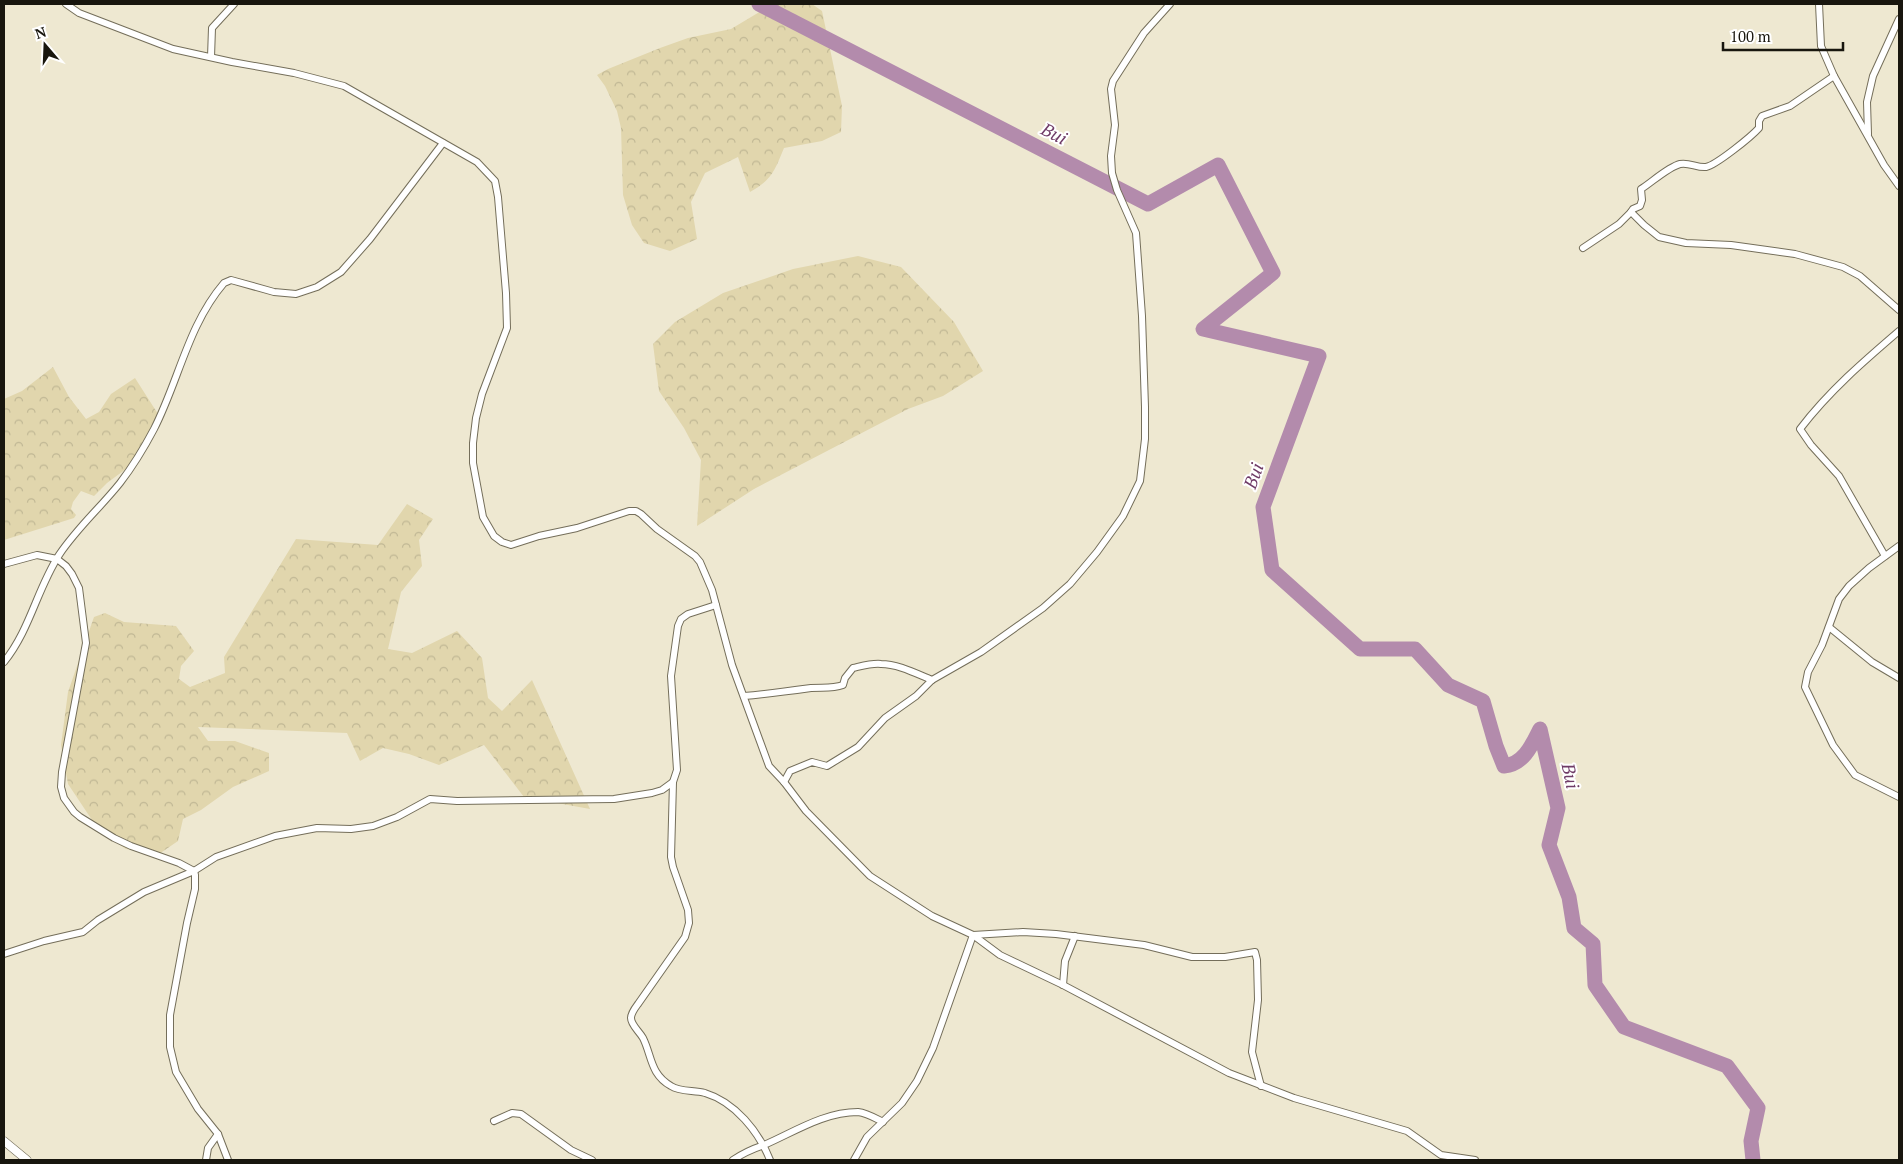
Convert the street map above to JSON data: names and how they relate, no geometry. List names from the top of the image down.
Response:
{
  "water": ["Bui"],
  "scale_bar": "100 m",
  "north": "top"
}
